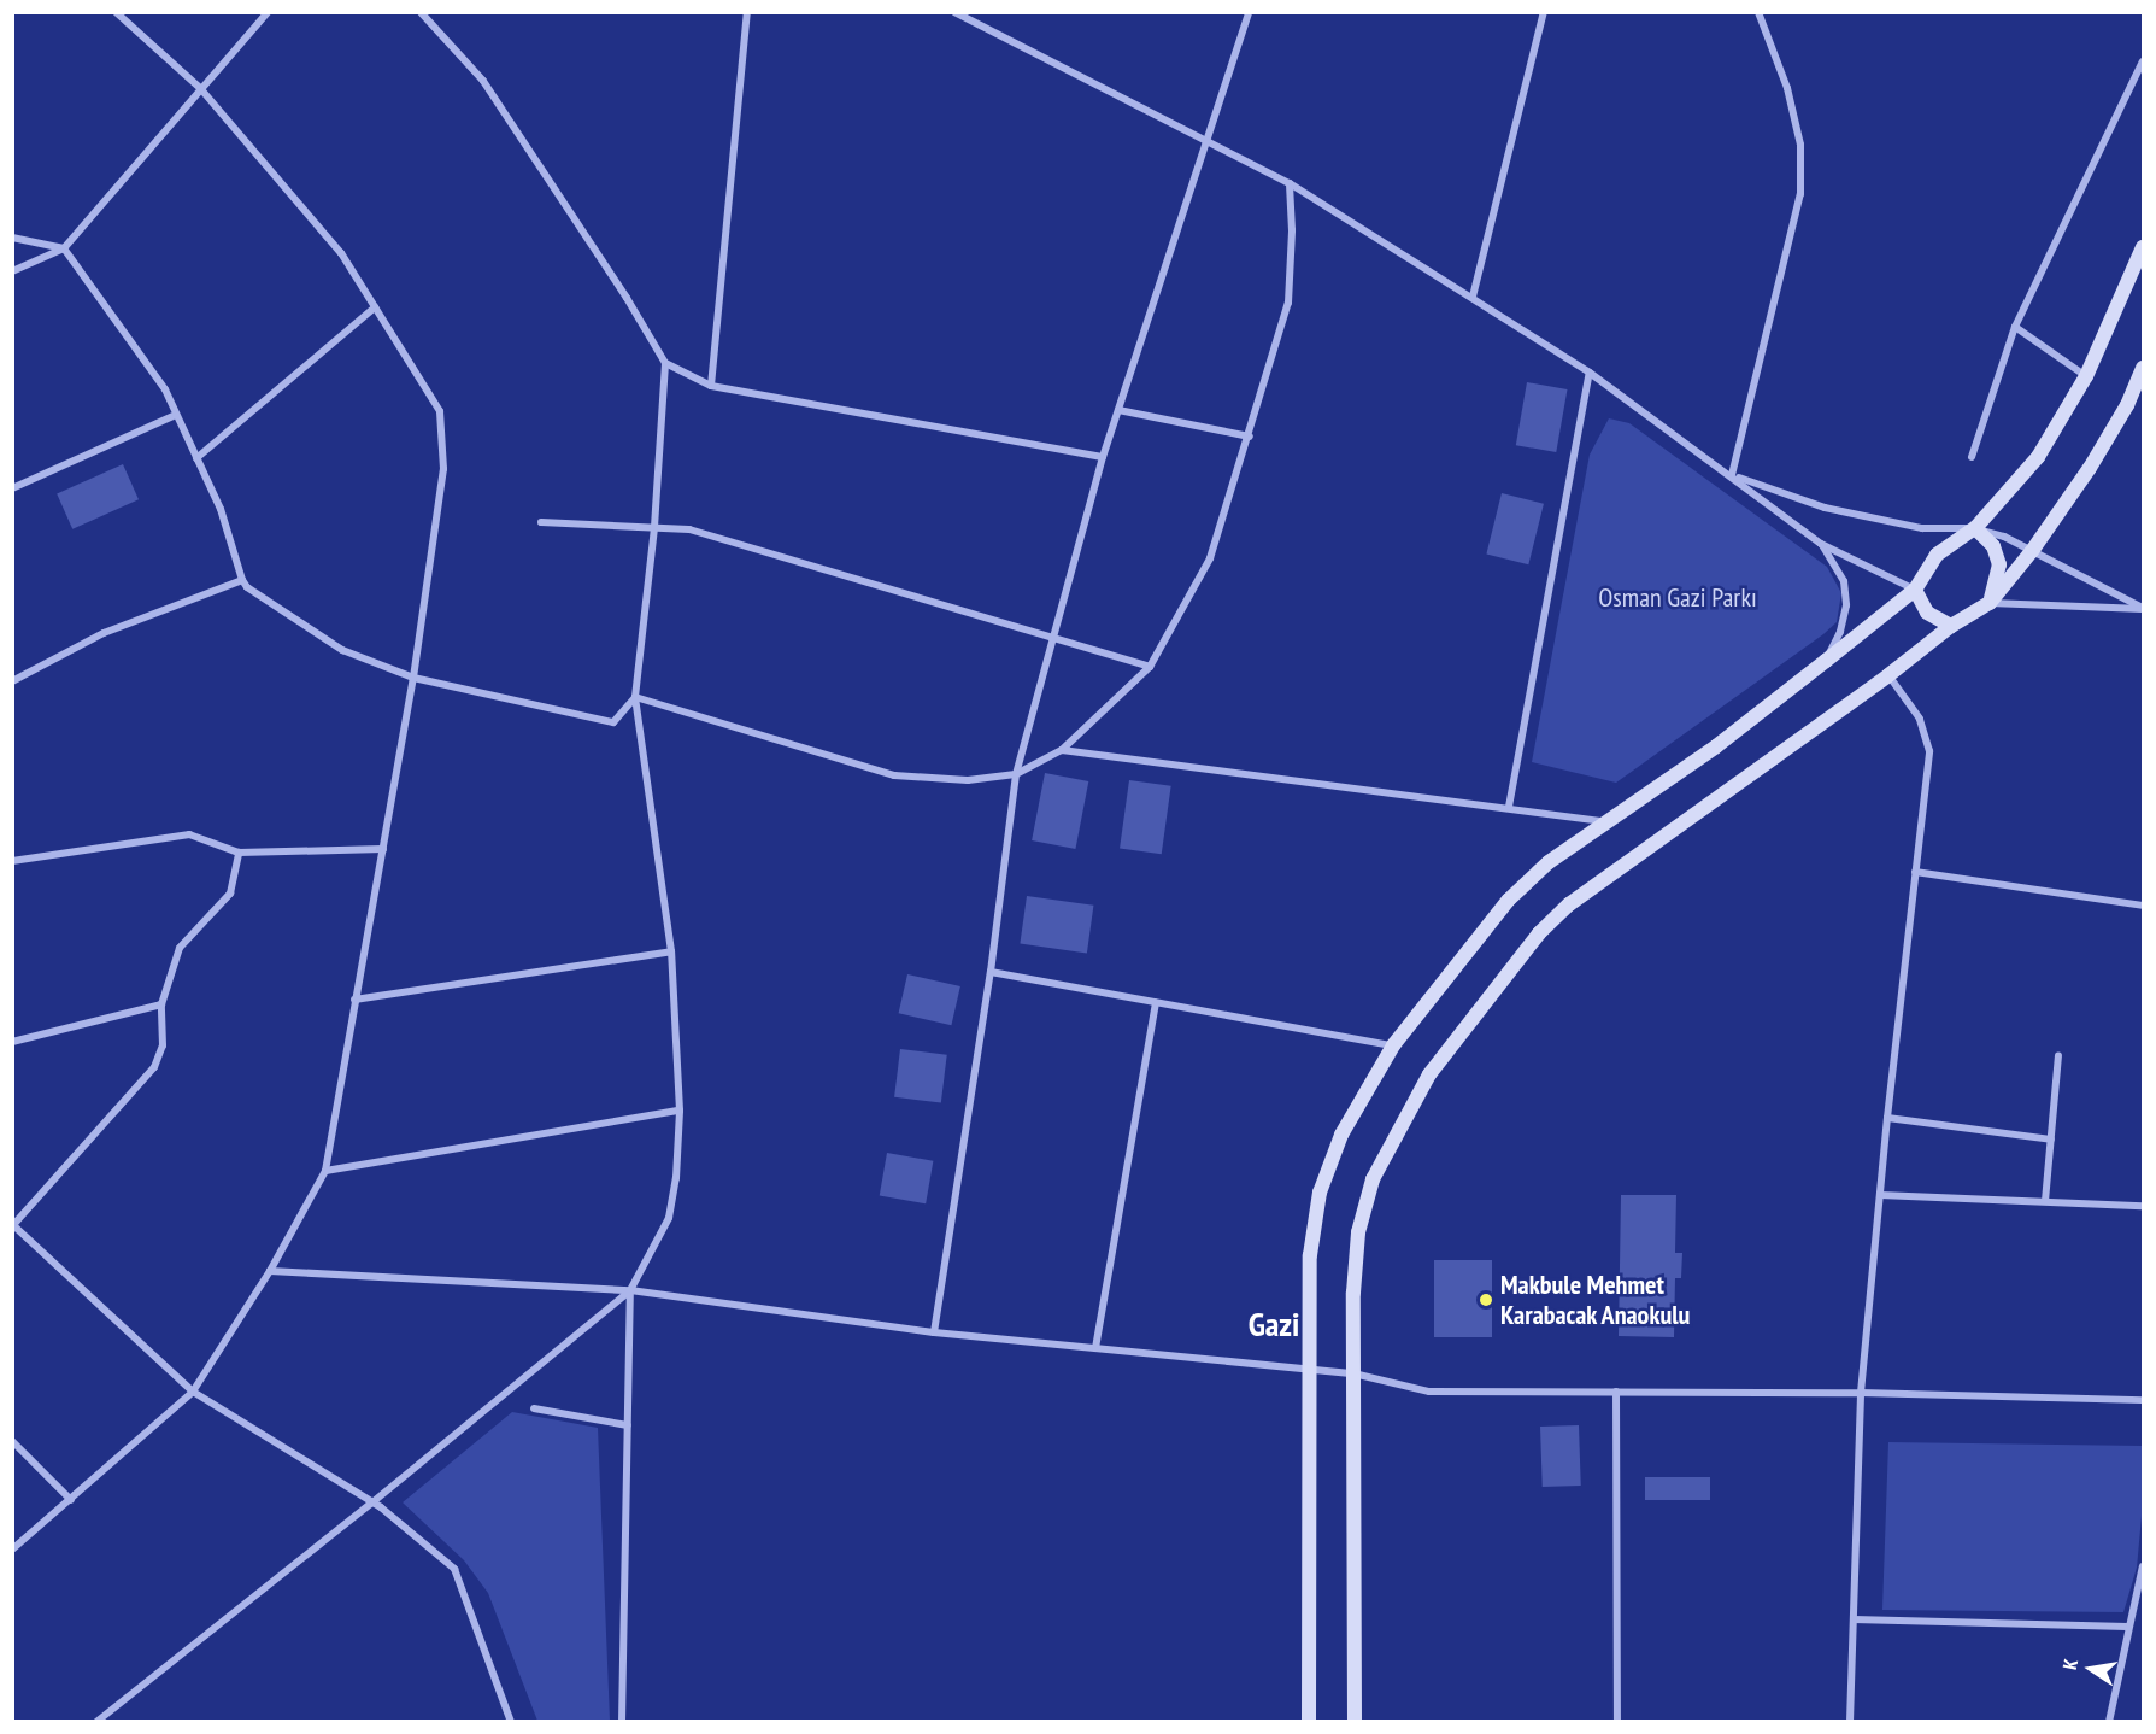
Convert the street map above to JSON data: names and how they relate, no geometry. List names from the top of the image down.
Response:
{
  "districts": ["Gazi"],
  "parks": ["Osman Gazi Parkı"],
  "places": ["Makbule Mehmet Karabacak Anaokulu"],
  "north": "left"
}
